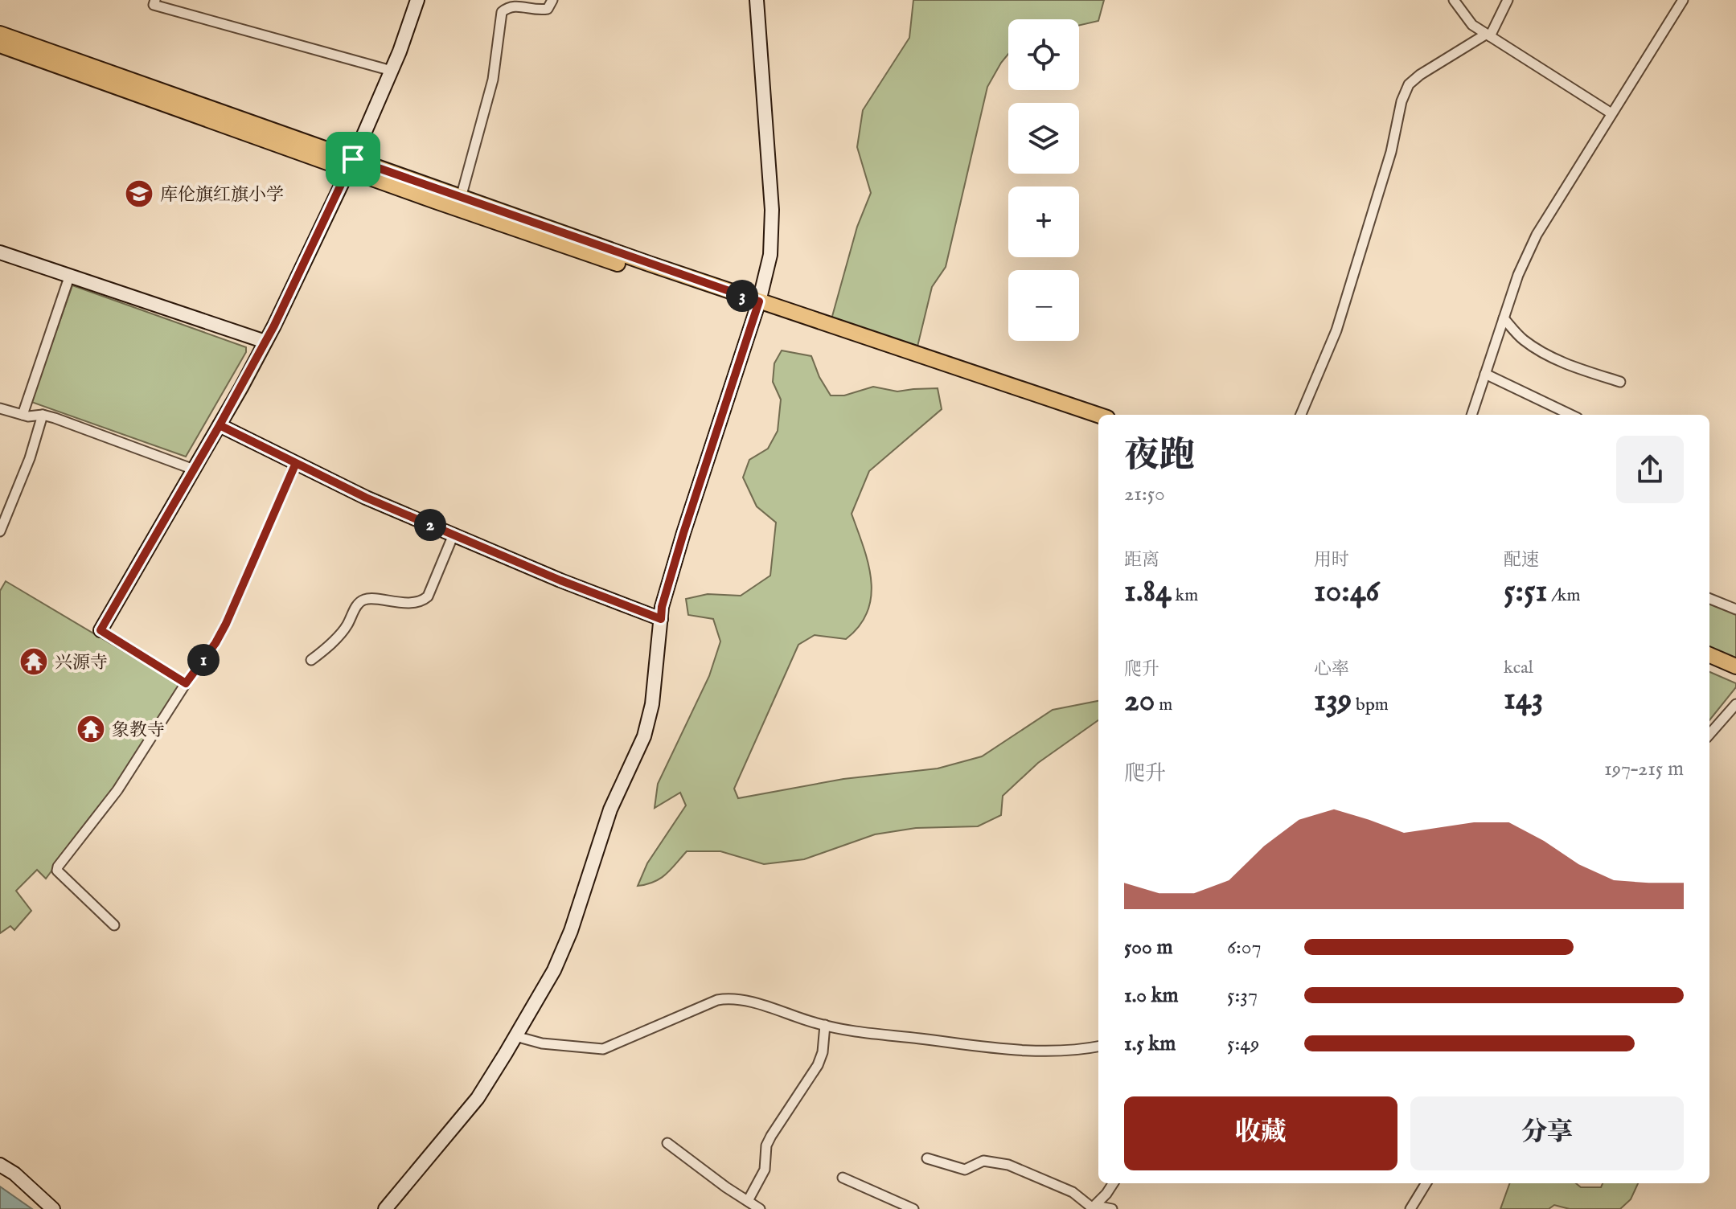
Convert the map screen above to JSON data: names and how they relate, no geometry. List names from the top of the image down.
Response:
{
  "places": {
    "school or university": ["库伦旗红旗小学"],
    "temple": ["兴源寺", "象教寺"]
  },
  "page": {
    "map_buttons": ["+", "−"],
    "pins": ["3", "2", "1"],
    "heading": ["夜跑", "21:50"],
    "stats": [
      ["距离", "1.84 km"],
      ["用时", "10:46"],
      ["配速", "5:51 /km"],
      ["爬升", "20 m"],
      ["心率", "139 bpm"],
      ["kcal", "143"]
    ],
    "chart": ["爬升", "197–215 m"],
    "list": [
      {
        "name": "500 m",
        "note": "6:07"
      },
      {
        "name": "1.0 km",
        "note": "5:37"
      },
      {
        "name": "1.5 km",
        "note": "5:49"
      }
    ],
    "buttons": ["收藏", "分享"]
  }
}
